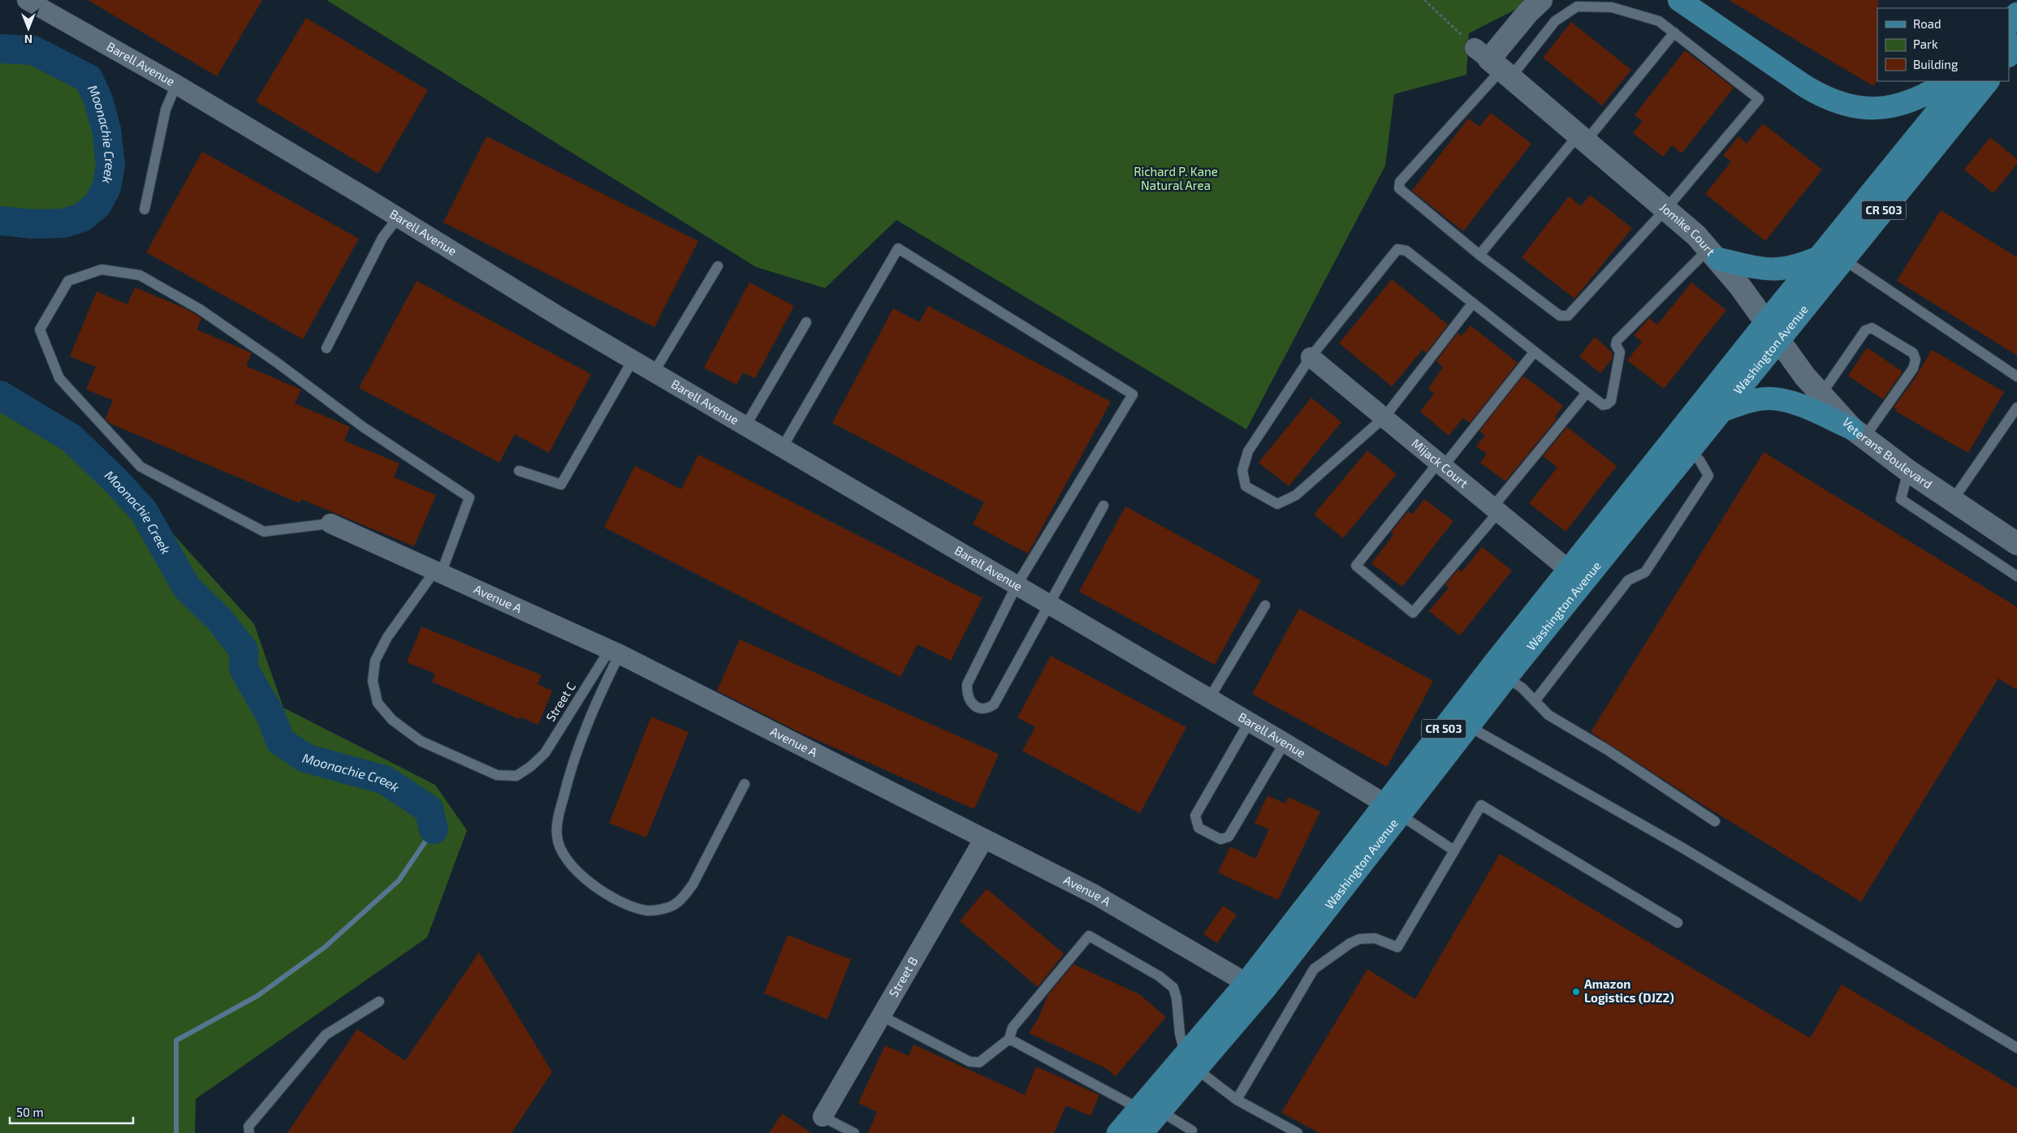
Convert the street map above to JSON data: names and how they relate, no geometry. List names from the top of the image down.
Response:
{
  "streets": {
    "main road": ["CR 503", "Washington Avenue"],
    "street": [
      "Barell Avenue",
      "Jomike Court",
      "Veterans Boulevard",
      "Mijack Court",
      "Avenue A",
      "Street B"
    ],
    "lane": ["Street C"]
  },
  "crossings": [
    ["Barell Avenue", "Washington Avenue"],
    ["Jomike Court", "Washington Avenue"],
    ["Jomike Court", "Veterans Boulevard"],
    ["Washington Avenue", "Veterans Boulevard"],
    ["Washington Avenue", "Mijack Court"],
    ["Washington Avenue", "Avenue A"],
    ["Avenue A", "Street C"],
    ["Avenue A", "Street B"]
  ],
  "water": ["Moonachie Creek"],
  "parks": ["Richard P. Kane Natural Area"],
  "places": ["Amazon Logistics (DJZ2)"],
  "legend": ["Road", "Park", "Building"],
  "scale_bar": "50 m",
  "north": "bottom"
}
